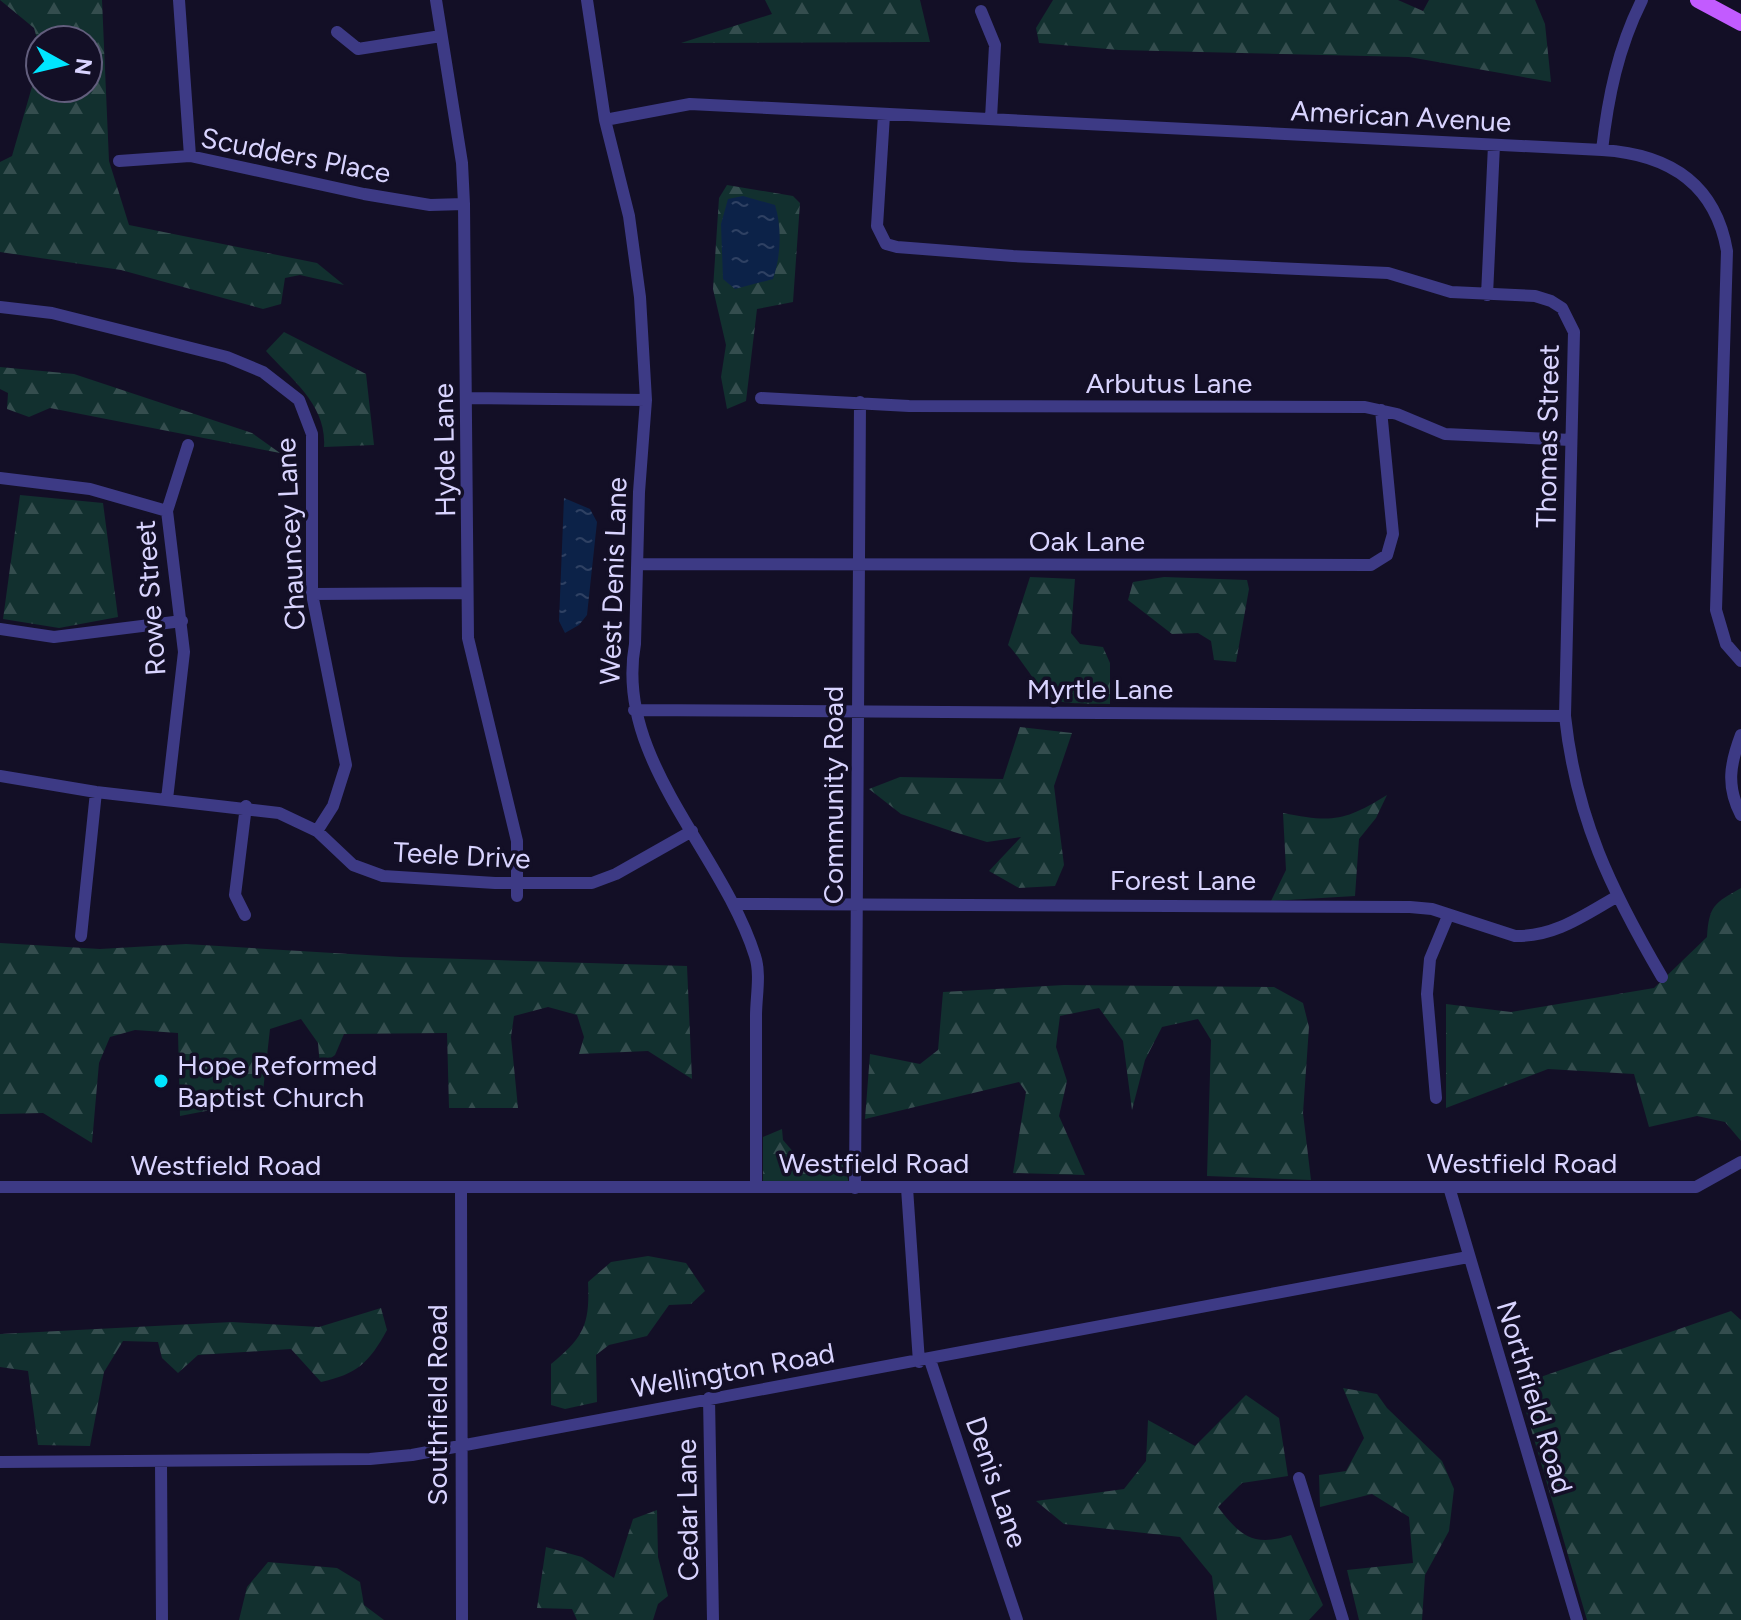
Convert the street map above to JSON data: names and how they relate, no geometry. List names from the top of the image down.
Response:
{
  "streets": {
    "street": [
      "American Avenue",
      "Scudders Place",
      "Arbutus Lane",
      "Thomas Street",
      "Hyde Lane",
      "Chauncey Lane",
      "Oak Lane",
      "West Denis Lane",
      "Rowe Street",
      "Myrtle Lane",
      "Community Road",
      "Teele Drive",
      "Forest Lane",
      "Westfield Road",
      "Wellington Road",
      "Northfield Road",
      "Southfield Road",
      "Denis Lane",
      "Cedar Lane"
    ]
  },
  "crossings": [
    ["American Avenue", "Thomas Street"],
    ["American Avenue", "West Denis Lane"],
    ["Scudders Place", "Hyde Lane"],
    ["Arbutus Lane", "Thomas Street"],
    ["Arbutus Lane", "Oak Lane"],
    ["Arbutus Lane", "Community Road"],
    ["Thomas Street", "Myrtle Lane"],
    ["Thomas Street", "Forest Lane"],
    ["Hyde Lane", "Teele Drive"],
    ["Chauncey Lane", "Teele Drive"],
    ["Oak Lane", "West Denis Lane"],
    ["Oak Lane", "Community Road"],
    ["West Denis Lane", "Myrtle Lane"],
    ["West Denis Lane", "Teele Drive"],
    ["West Denis Lane", "Forest Lane"],
    ["West Denis Lane", "Westfield Road"],
    ["Rowe Street", "Teele Drive"],
    ["Myrtle Lane", "Community Road"],
    ["Community Road", "Forest Lane"],
    ["Community Road", "Westfield Road"],
    ["Westfield Road", "Northfield Road"],
    ["Westfield Road", "Southfield Road"],
    ["Westfield Road", "Denis Lane"],
    ["Wellington Road", "Northfield Road"],
    ["Wellington Road", "Southfield Road"],
    ["Wellington Road", "Denis Lane"],
    ["Wellington Road", "Cedar Lane"]
  ],
  "places": ["Hope Reformed Baptist Church"],
  "north": "right"
}
